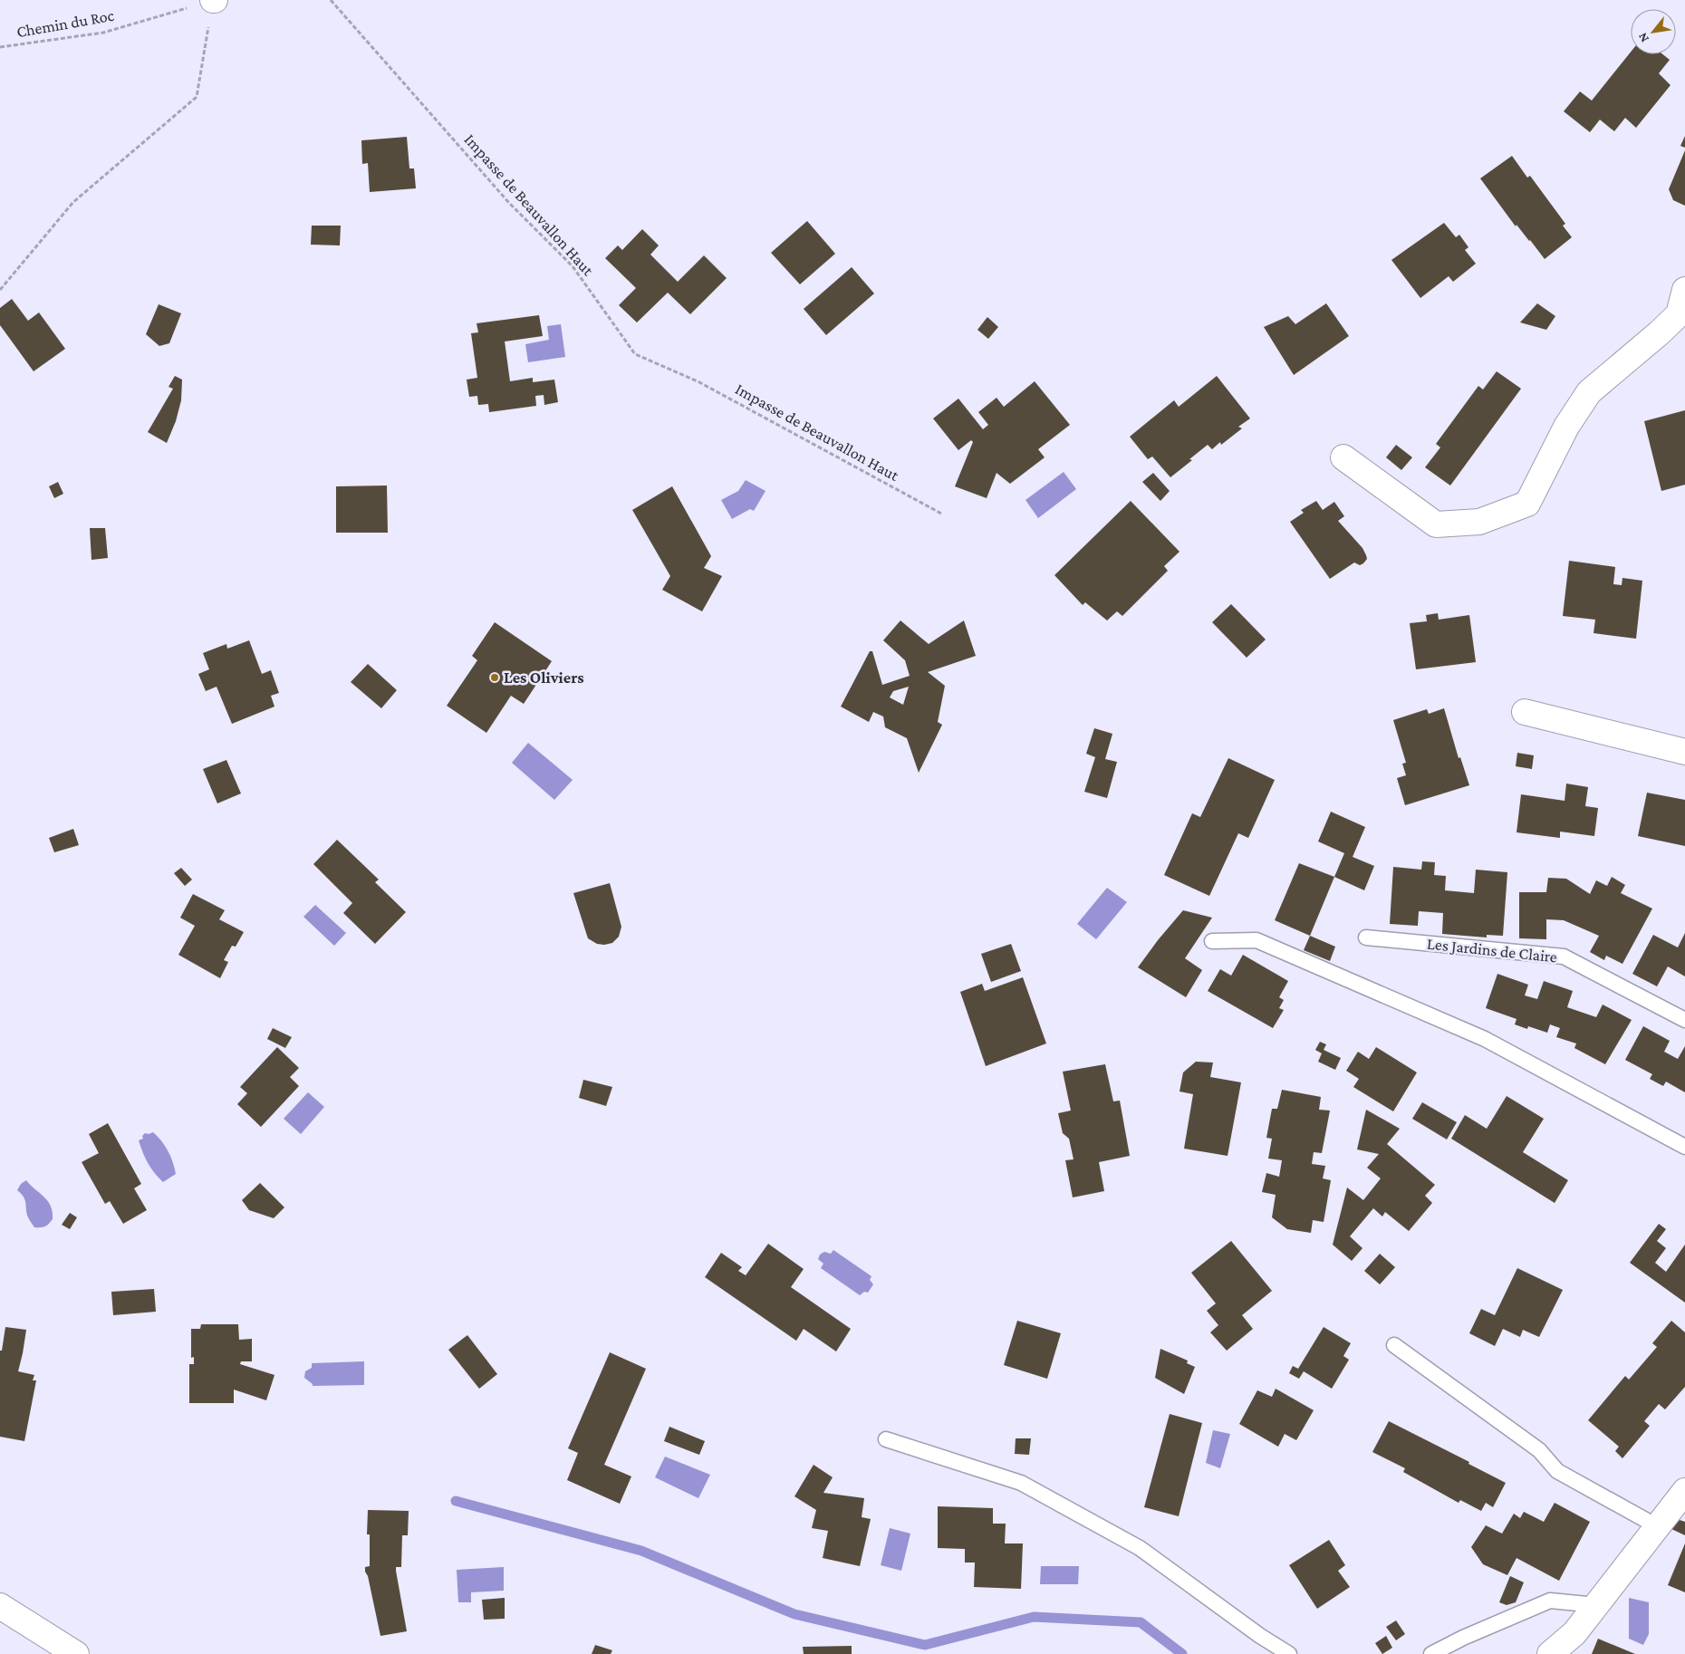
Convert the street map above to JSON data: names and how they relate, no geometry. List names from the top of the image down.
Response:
{
  "streets": {
    "lane": ["Les Jardins de Claire"],
    "path": ["Chemin du Roc", "Impasse de Beauvallon Haut"]
  },
  "places": ["Les Oliviers"],
  "north": "bottom left"
}
